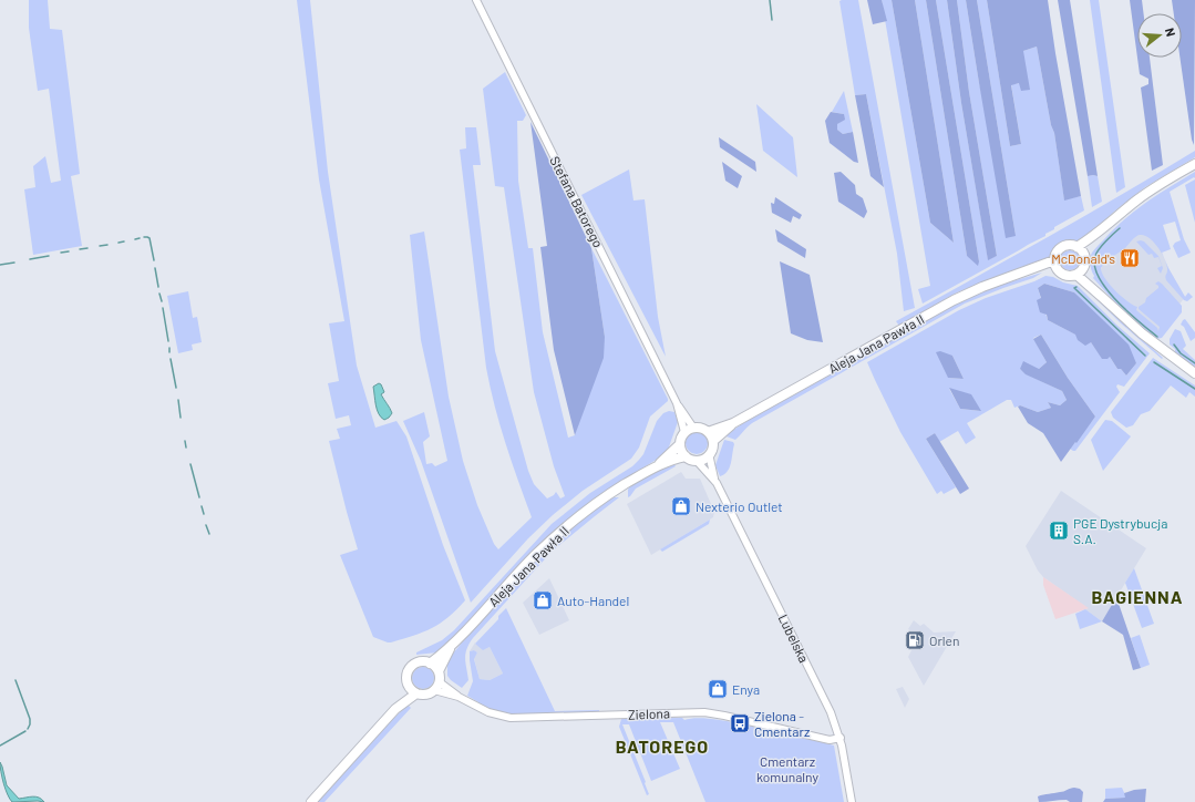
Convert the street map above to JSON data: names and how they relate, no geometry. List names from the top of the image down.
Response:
{
  "streets": {
    "main road": ["Aleja Jana Pawła II"],
    "street": ["Stefana Batorego", "Lubelska", "Zielona"]
  },
  "crossings": [
    ["Stefana Batorego", "Aleja Jana Pawła II"],
    ["Stefana Batorego", "Lubelska"],
    ["Aleja Jana Pawła II", "Lubelska"],
    ["Aleja Jana Pawła II", "Zielona"],
    ["Lubelska", "Zielona"]
  ],
  "districts": ["BAGIENNA", "BATOREGO"],
  "parks": ["Cmentarz komunalny"],
  "places": {
    "restaurant": ["McDonald's"],
    "shop": ["Nexterio Outlet", "Auto-Handel", "Enya"],
    "building": ["PGE Dystrybucja S.A."],
    "fuel station": ["Orlen"],
    "bus stop": ["Zielona - Cmentarz"]
  },
  "north": "right"
}
